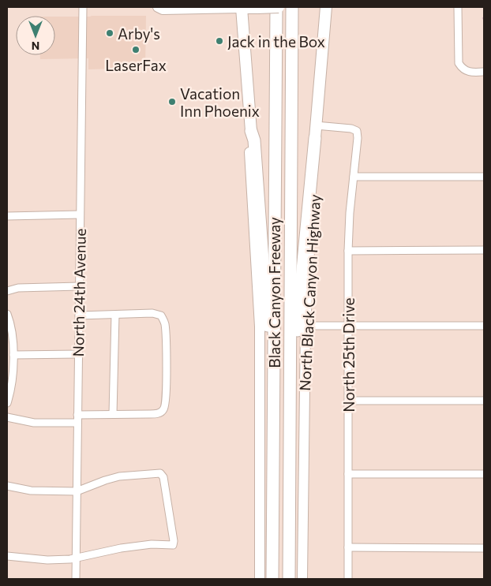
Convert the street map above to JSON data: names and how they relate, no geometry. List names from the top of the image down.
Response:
{
  "streets": {
    "highway": ["Black Canyon Freeway"],
    "main road": ["North Black Canyon Highway"],
    "street": ["North 24th Avenue", "North 25th Drive"]
  },
  "crossings": [
    ["North Black Canyon Highway", "North 25th Drive"]
  ],
  "places": [
    "Arby's",
    "Jack in the Box",
    "LaserFax",
    "Vacation Inn Phoenix"
  ],
  "north": "bottom"
}
